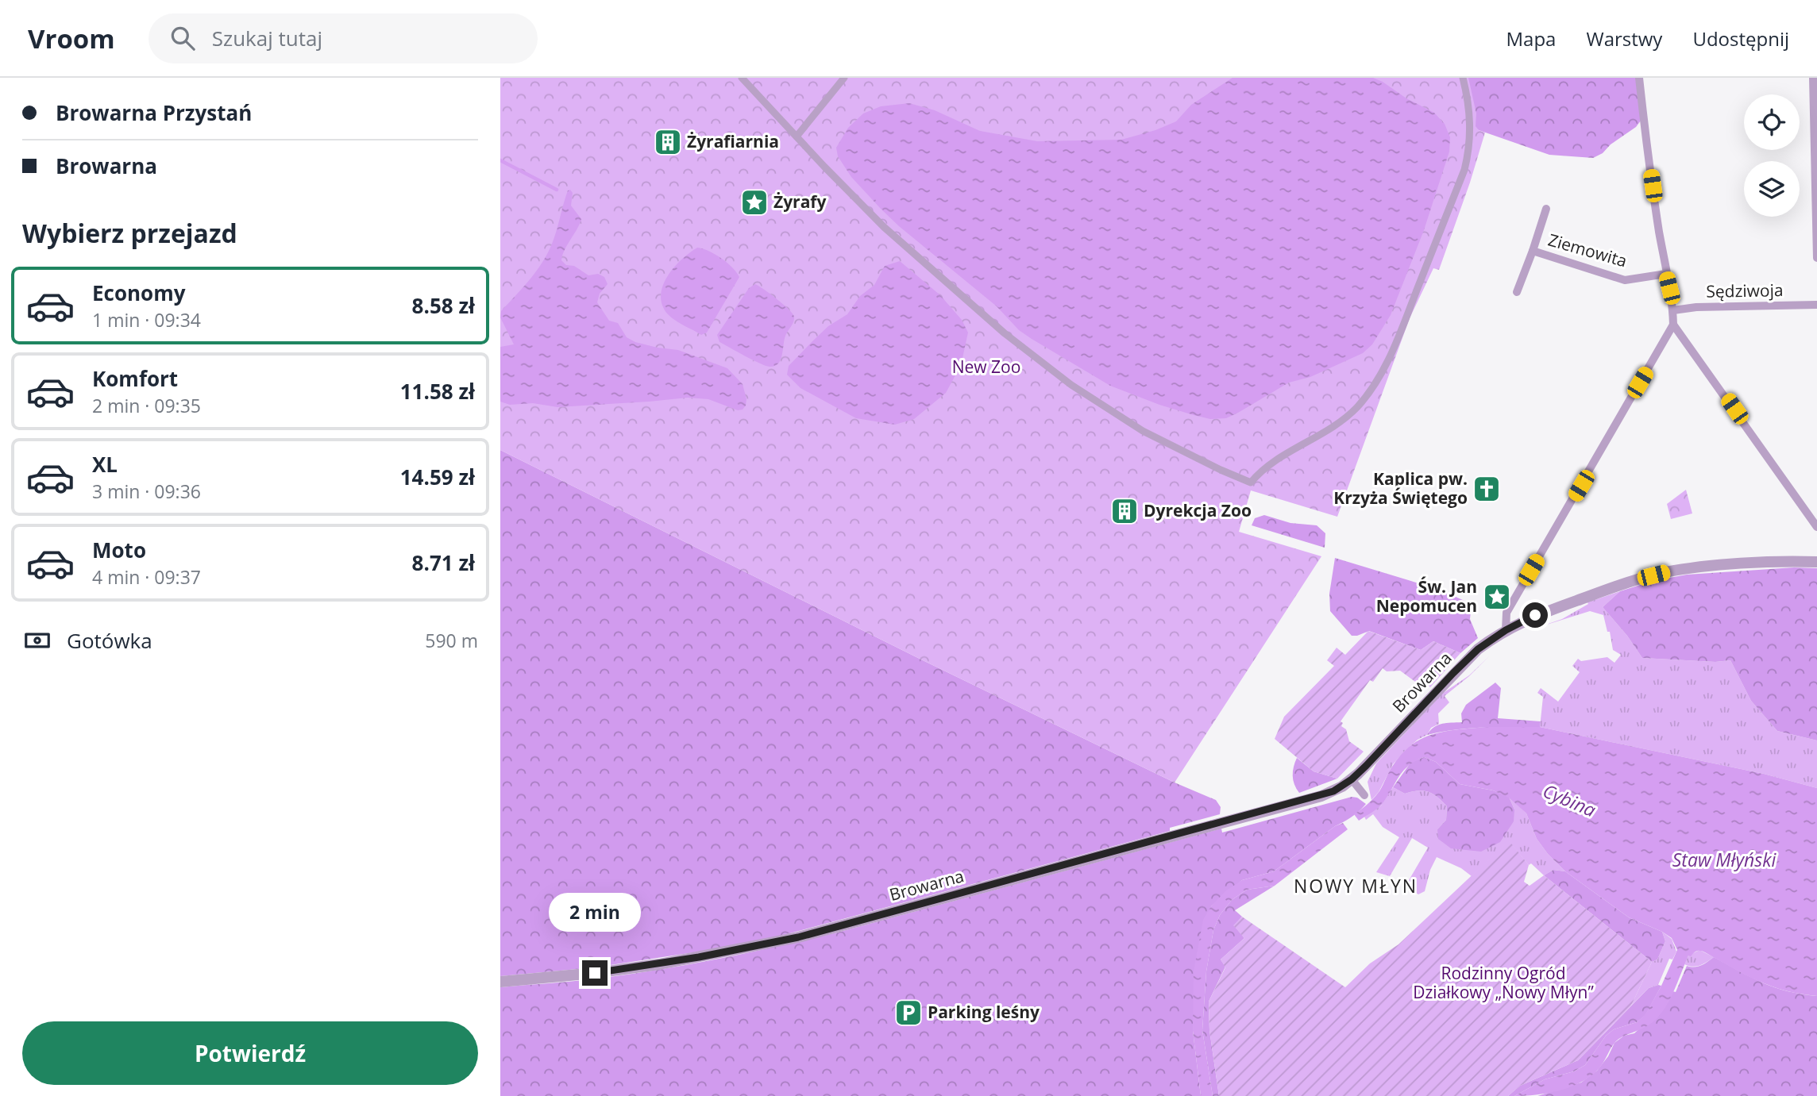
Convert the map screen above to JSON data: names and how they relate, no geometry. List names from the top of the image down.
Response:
{
  "streets": {
    "street": ["Ziemowita", "Sędziwoja", "Browarna"]
  },
  "districts": ["NOWY MŁYN"],
  "water": ["Cybina", "Staw Młyński"],
  "parks": ["New Zoo", "Rodzinny Ogród Działkowy „Nowy Młyn”"],
  "places": {
    "building": ["Żyrafiarnia", "Dyrekcja Zoo"],
    "place": ["Żyrafy", "Św. Jan Nepomucen"],
    "church": ["Kaplica pw. Krzyża Świętego"],
    "parking": ["Parking leśny"]
  },
  "page": {
    "header": "Vroom",
    "search": "Szukaj tutaj",
    "nav": ["Mapa", "Warstwy", "Udostępnij"],
    "banner": ["Browarna Przystań", "Browarna"],
    "heading": "Wybierz przejazd",
    "list": [
      {
        "name": "Economy",
        "note": "1 min · 09:34",
        "value": "8.58 zł"
      },
      {
        "name": "Komfort",
        "note": "2 min · 09:35",
        "value": "11.58 zł"
      },
      {
        "name": "XL",
        "note": "3 min · 09:36",
        "value": "14.59 zł"
      },
      {
        "name": "Moto",
        "note": "4 min · 09:37",
        "value": "8.71 zł"
      }
    ],
    "pay": ["Gotówka", "590 m"],
    "bubble": "2 min",
    "buttons": "Potwierdź"
  }
}
